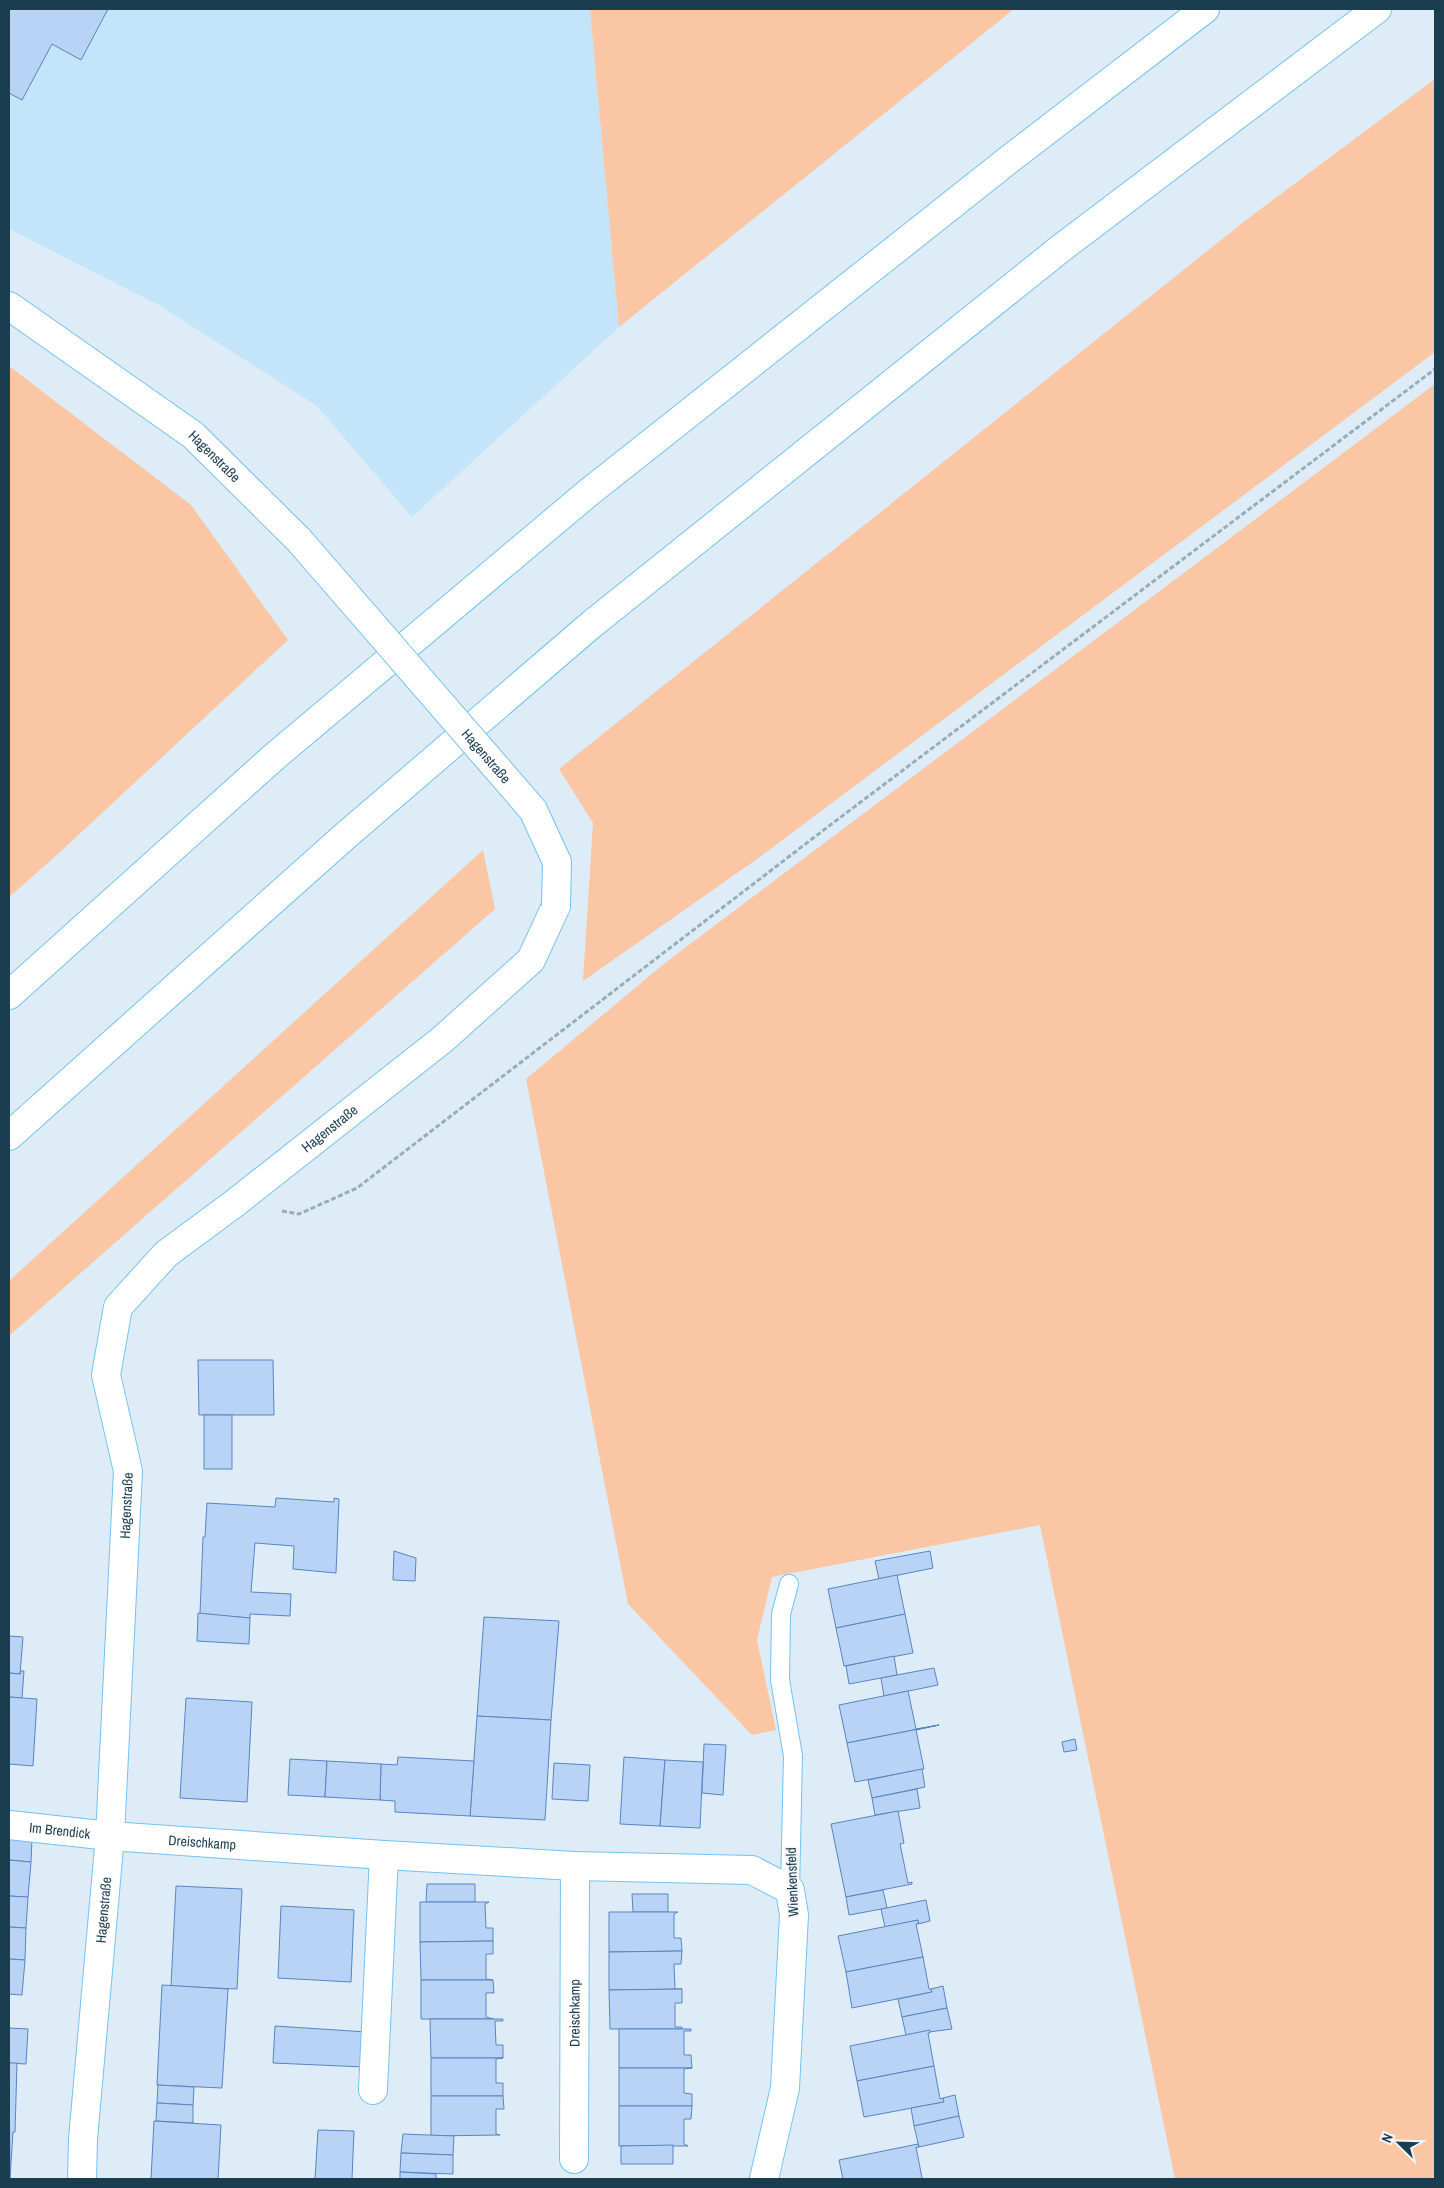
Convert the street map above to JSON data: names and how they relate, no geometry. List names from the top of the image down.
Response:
{
  "streets": {
    "main road": [
      "Hagenstraße",
      "Im Brendick",
      "Dreischkamp",
      "Wienkensfeld"
    ]
  },
  "crossings": [
    ["Hagenstraße", "Im Brendick"],
    ["Hagenstraße", "Dreischkamp"],
    ["Im Brendick", "Dreischkamp"],
    ["Dreischkamp", "Wienkensfeld"]
  ],
  "north": "top left"
}
